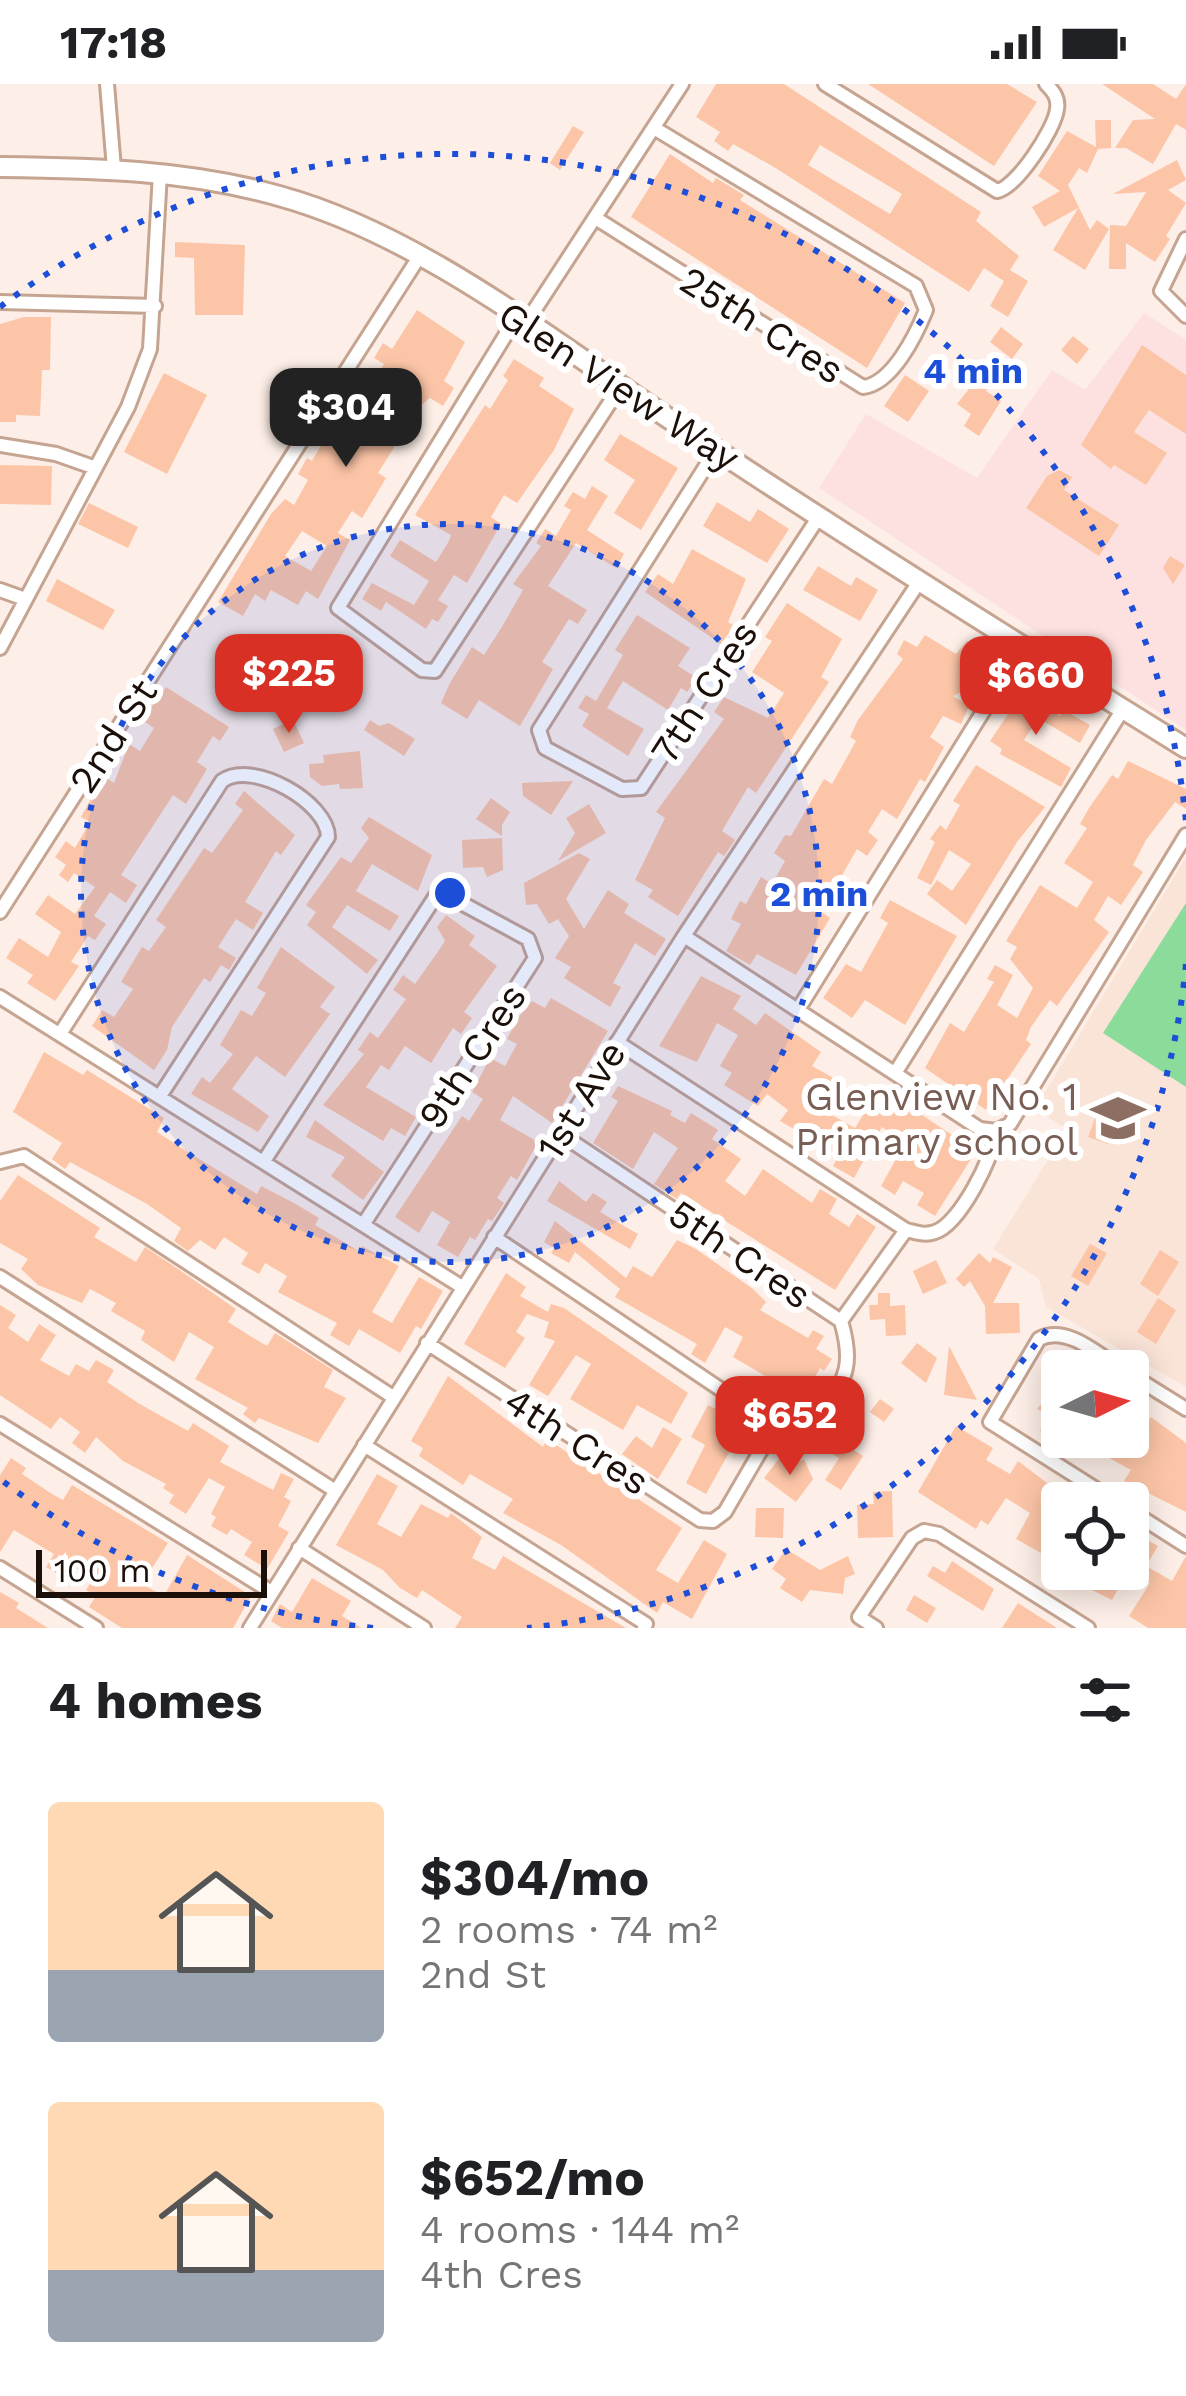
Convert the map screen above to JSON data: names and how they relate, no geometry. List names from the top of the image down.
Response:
{
  "streets": {
    "street": [
      "25th Cres",
      "Glen View Way",
      "7th Cres",
      "2nd St",
      "9th Cres",
      "1st Ave",
      "5th Cres",
      "4th Cres"
    ]
  },
  "crossings": [
    ["Glen View Way", "7th Cres"],
    ["Glen View Way", "2nd St"],
    ["Glen View Way", "1st Ave"],
    ["1st Ave", "5th Cres"],
    ["1st Ave", "4th Cres"]
  ],
  "places": {
    "school or university": ["Glenview No. 1 Primary school"]
  },
  "scale_bar": "100 m",
  "north": "right",
  "page": {
    "status": "17:18",
    "price": [
      "$304",
      "$225",
      "$660",
      "$652"
    ],
    "scale": "100 m",
    "heading": "4 homes",
    "list": [
      {
        "name": "$304/mo",
        "note": "2 rooms · 74 m² · 2nd St"
      },
      {
        "name": "$652/mo",
        "note": "4 rooms · 144 m² · 4th Cres"
      }
    ]
  },
  "rings": ["4 min", "2 min"]
}
